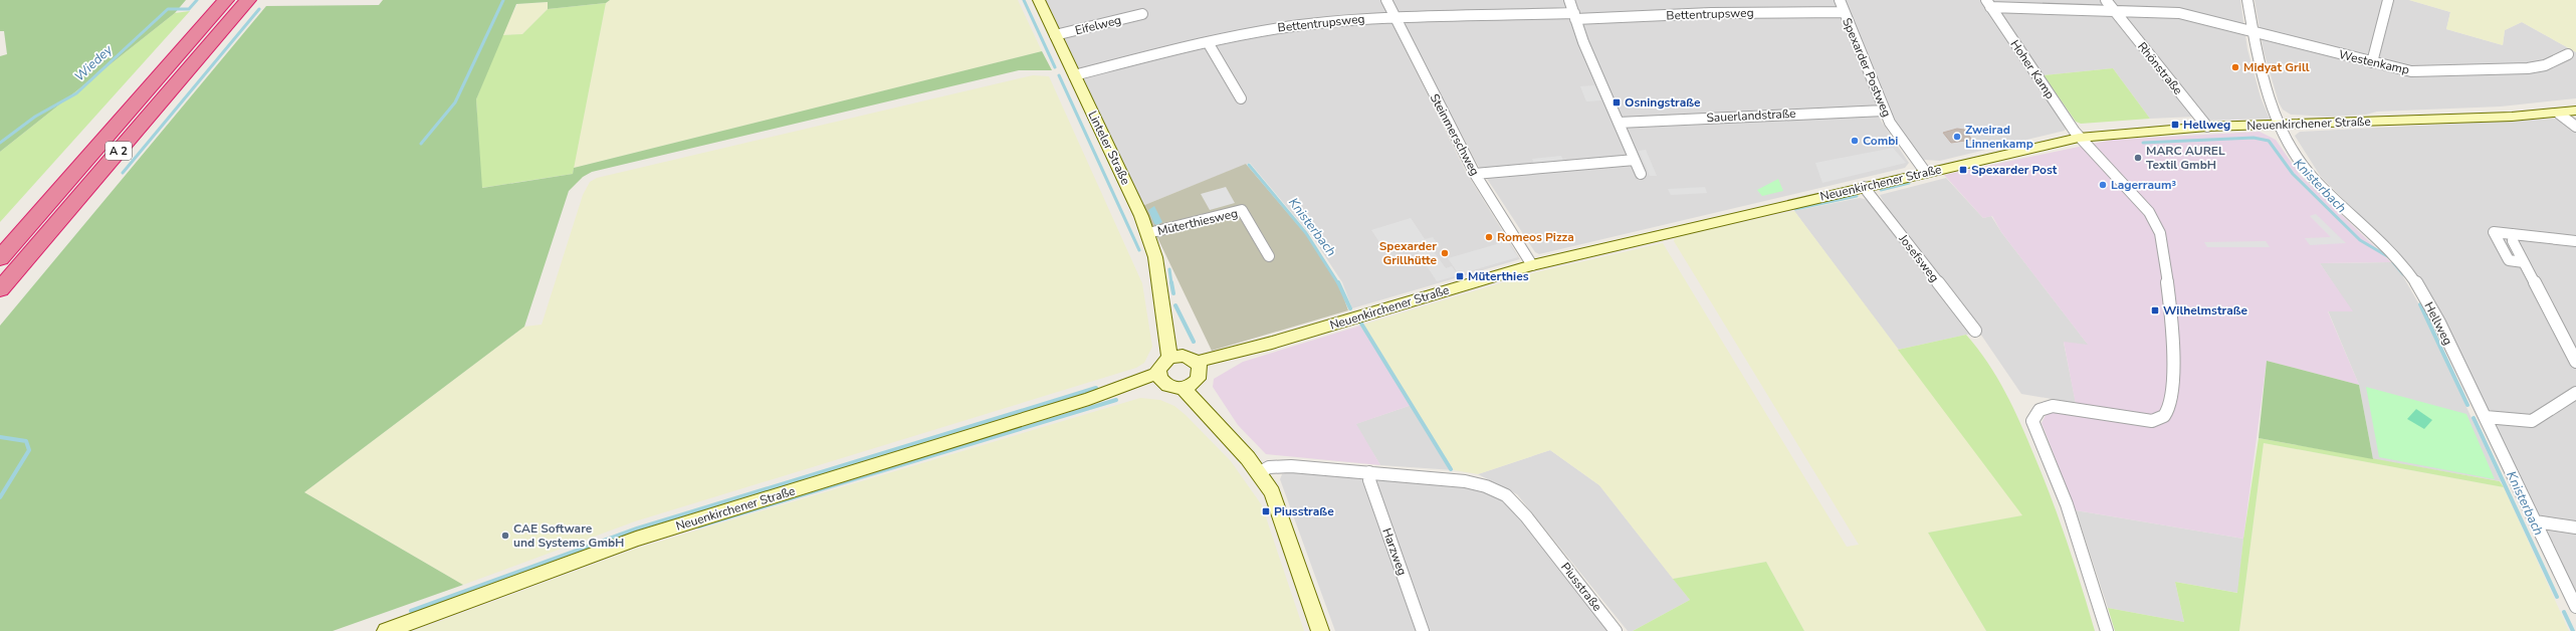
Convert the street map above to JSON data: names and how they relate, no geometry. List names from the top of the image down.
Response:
{
  "streets": {
    "highway": ["A 2"],
    "main road": ["Neuenkirchener Straße", "Linteler Straße"],
    "street": [
      "Bettentrupsweg",
      "Eifelweg",
      "Westenkamp",
      "Spexarder Postweg",
      "Rhönstraße",
      "Hoher Kamp",
      "Sauerlandstraße",
      "Steinmerschweg",
      "Müterthiesweg",
      "Josefsweg",
      "Hellweg",
      "Harzweg",
      "Piusstraße"
    ]
  },
  "crossings": [
    ["Bettentrupsweg", "Spexarder Postweg"],
    ["Bettentrupsweg", "Steinmerschweg"],
    ["Bettentrupsweg", "Linteler Straße"],
    ["Eifelweg", "Linteler Straße"],
    ["Westenkamp", "Rhönstraße"],
    ["Westenkamp", "Hoher Kamp"],
    ["Westenkamp", "Hellweg"],
    ["Spexarder Postweg", "Sauerlandstraße"],
    ["Spexarder Postweg", "Neuenkirchener Straße"],
    ["Rhönstraße", "Neuenkirchener Straße"],
    ["Hoher Kamp", "Neuenkirchener Straße"],
    ["Neuenkirchener Straße", "Steinmerschweg"],
    ["Neuenkirchener Straße", "Linteler Straße"],
    ["Neuenkirchener Straße", "Josefsweg"],
    ["Neuenkirchener Straße", "Hellweg"],
    ["Linteler Straße", "Müterthiesweg"],
    ["Harzweg", "Piusstraße"]
  ],
  "water": ["Wiedey", "Knisterbach"],
  "places": {
    "other": [
      "Midyat Grill",
      "Zweirad Linnenkamp",
      "Combi",
      "MARC AUREL Textil GmbH",
      "Lagerraum³",
      "Romeos Pizza",
      "Spexarder Grillhütte",
      "CAE Software und Systems GmbH"
    ],
    "transit": [
      "Osningstraße",
      "Hellweg",
      "Spexarder Post",
      "Müterthies",
      "Wilhelmstraße",
      "Piusstraße"
    ]
  }
}
